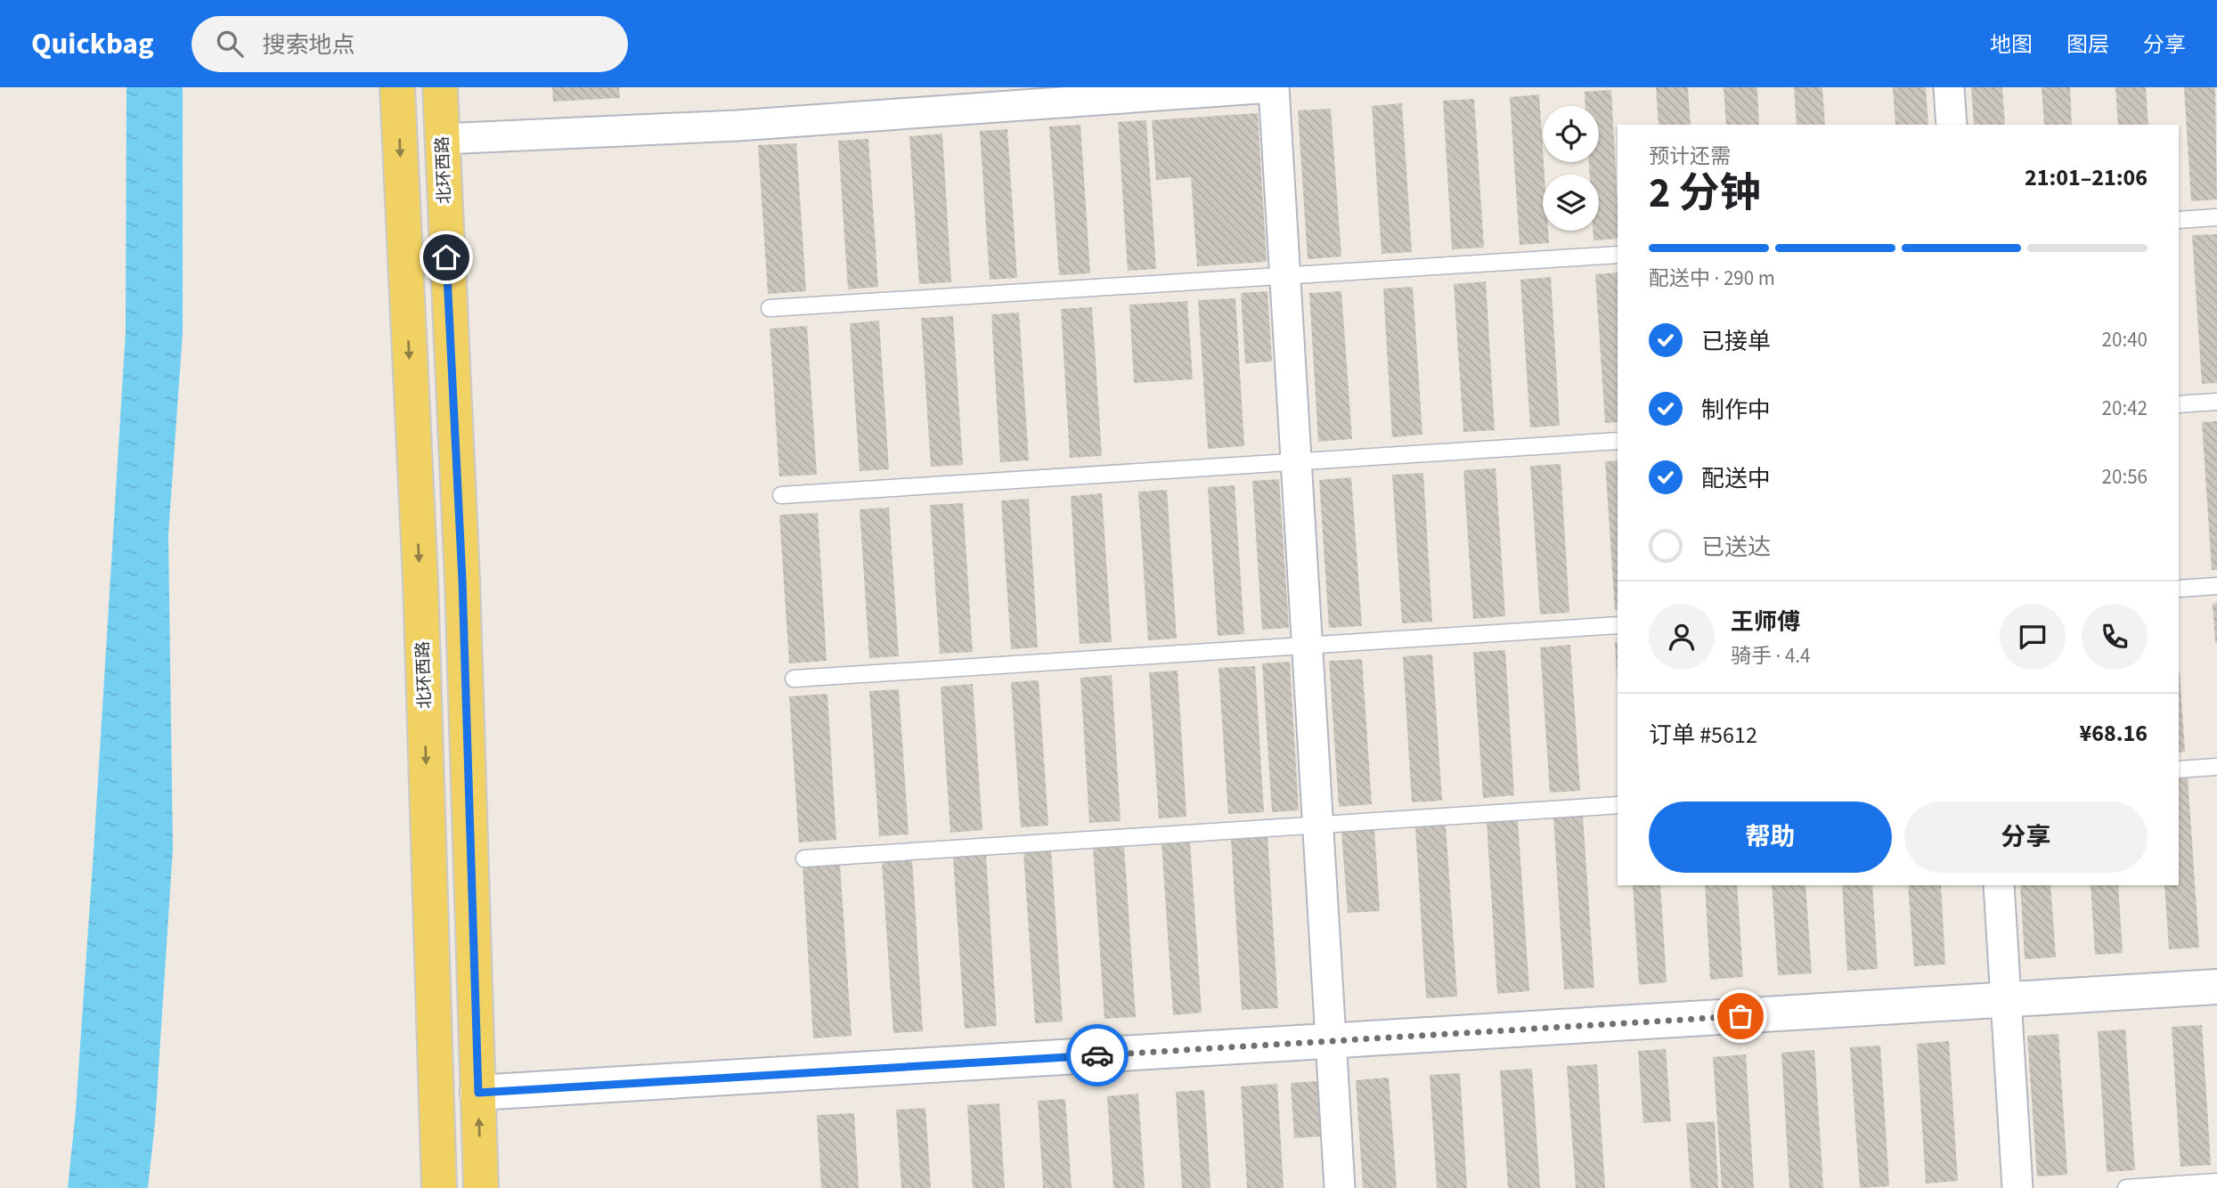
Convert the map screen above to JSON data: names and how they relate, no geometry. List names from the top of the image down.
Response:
{
  "streets": {
    "main road": ["北环西路"]
  },
  "page": {
    "header": "Quickbag",
    "search": "搜索地点",
    "nav": ["地图", "图层", "分享"],
    "heading": ["2 分钟", "预计还需", "21:01–21:06"],
    "panel": [
      "王师傅",
      "骑手 · 4.4",
      "订单 #5612",
      "¥68.16"
    ],
    "bar": "配送中 · 290 m",
    "list": [
      ["已接单", "20:40"],
      ["制作中", "20:42"],
      ["配送中", "20:56"],
      "已送达"
    ],
    "buttons": ["帮助", "分享"]
  }
}
